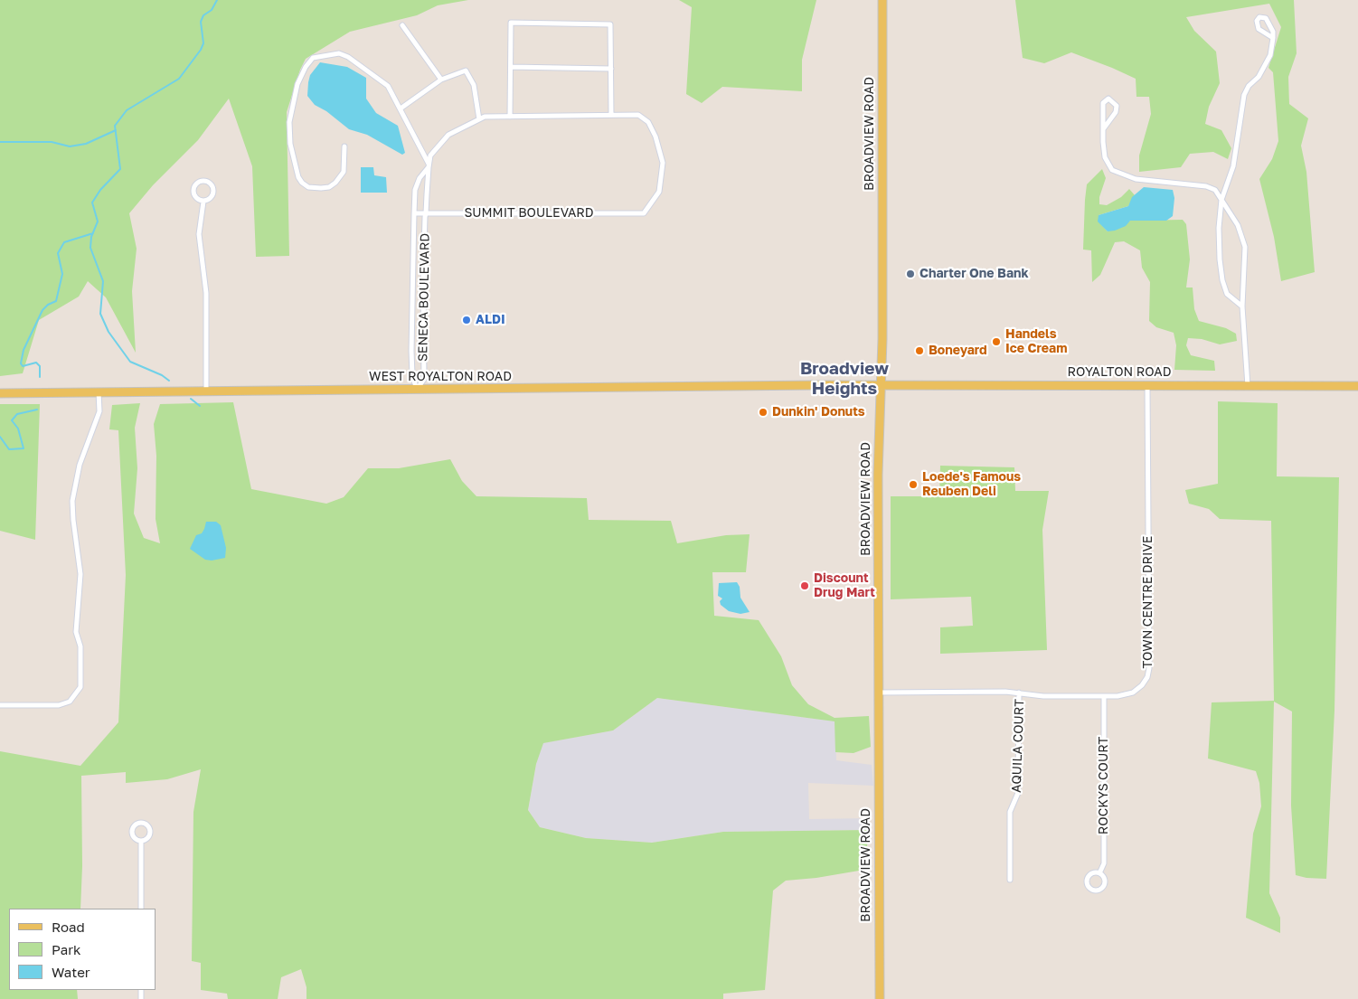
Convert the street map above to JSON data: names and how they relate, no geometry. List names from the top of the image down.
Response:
{
  "streets": {
    "main road": ["BROADVIEW ROAD", "ROYALTON ROAD", "WEST ROYALTON ROAD"],
    "street": [
      "SUMMIT BOULEVARD",
      "SENECA BOULEVARD",
      "TOWN CENTRE DRIVE",
      "AQUILA COURT",
      "ROCKYS COURT"
    ]
  },
  "crossings": [
    ["BROADVIEW ROAD", "ROYALTON ROAD"],
    ["BROADVIEW ROAD", "WEST ROYALTON ROAD"],
    ["BROADVIEW ROAD", "TOWN CENTRE DRIVE"],
    ["SUMMIT BOULEVARD", "SENECA BOULEVARD"],
    ["SENECA BOULEVARD", "WEST ROYALTON ROAD"],
    ["ROYALTON ROAD", "WEST ROYALTON ROAD"],
    ["ROYALTON ROAD", "TOWN CENTRE DRIVE"],
    ["TOWN CENTRE DRIVE", "AQUILA COURT"],
    ["TOWN CENTRE DRIVE", "ROCKYS COURT"]
  ],
  "districts": ["Broadview Heights"],
  "places": [
    "Charter One Bank",
    "ALDI",
    "Handels Ice Cream",
    "Boneyard",
    "Dunkin' Donuts",
    "Loede's Famous Reuben Deli",
    "Discount Drug Mart"
  ],
  "legend": ["Road", "Park", "Water"]
}
